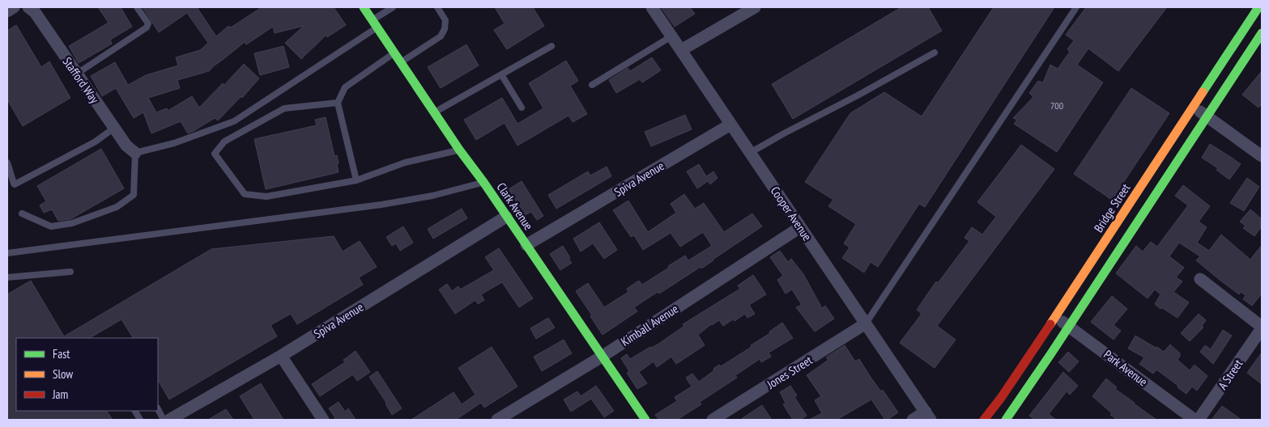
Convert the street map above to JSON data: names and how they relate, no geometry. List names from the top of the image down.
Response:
{
  "streets": {
    "main road": ["Clark Avenue", "Bridge Street"],
    "street": [
      "Stafford Way",
      "Spiva Avenue",
      "Cooper Avenue",
      "Kimball Avenue",
      "Park Avenue",
      "Jones Street",
      "A Street"
    ]
  },
  "crossings": [
    ["Spiva Avenue", "Clark Avenue"],
    ["Spiva Avenue", "Cooper Avenue"],
    ["Clark Avenue", "Kimball Avenue"],
    ["Bridge Street", "Park Avenue"],
    ["Cooper Avenue", "Kimball Avenue"],
    ["Cooper Avenue", "Jones Street"]
  ],
  "house_numbers": ["700"],
  "legend": ["Fast", "Slow", "Jam"]
}
